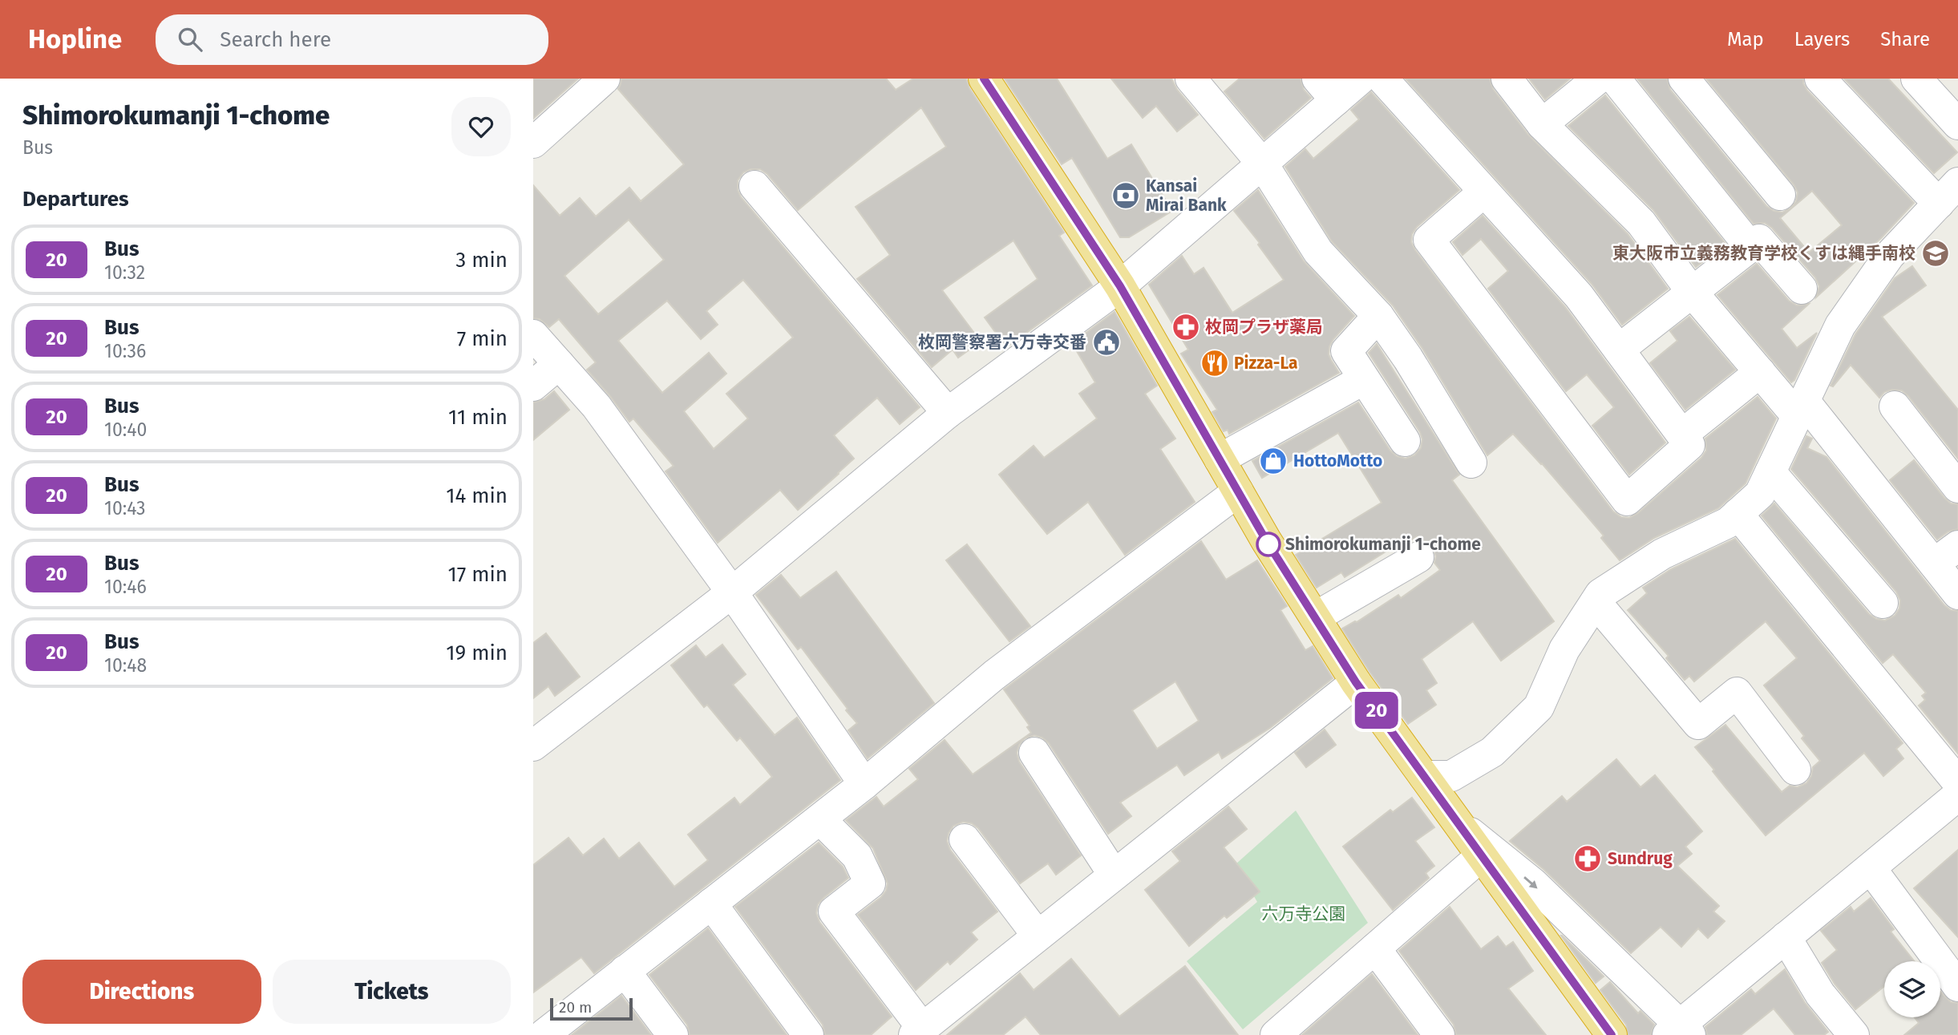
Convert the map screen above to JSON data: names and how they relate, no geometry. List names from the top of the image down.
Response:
{
  "parks": ["六万寺公園"],
  "places": {
    "bank": ["Kansai Mirai Bank"],
    "school or university": ["東大阪市立義務教育学校くすは縄手南校"],
    "pharmacy": ["枚岡プラザ薬局", "Sundrug"],
    "public building": ["枚岡警察署六万寺交番"],
    "restaurant": ["Pizza-La"],
    "shop": ["HottoMotto"],
    "other": ["Shimorokumanji 1-chome"]
  },
  "lines": ["bus line 20"],
  "scale_bar": "20 m",
  "page": {
    "header": "Hopline",
    "search": "Search here",
    "nav": ["Map", "Layers", "Share"],
    "heading": [
      ["Shimorokumanji 1-chome", "Bus"],
      "Departures"
    ],
    "on_map": "20",
    "list": [
      {
        "mark": "20",
        "name": "Bus",
        "note": "10:32",
        "value": "3 min"
      },
      {
        "mark": "20",
        "name": "Bus",
        "note": "10:36",
        "value": "7 min"
      },
      {
        "mark": "20",
        "name": "Bus",
        "note": "10:40",
        "value": "11 min"
      },
      {
        "mark": "20",
        "name": "Bus",
        "note": "10:43",
        "value": "14 min"
      },
      {
        "mark": "20",
        "name": "Bus",
        "note": "10:46",
        "value": "17 min"
      },
      {
        "mark": "20",
        "name": "Bus",
        "note": "10:48",
        "value": "19 min"
      }
    ],
    "buttons": ["Directions", "Tickets"],
    "scale": "20 m"
  }
}
